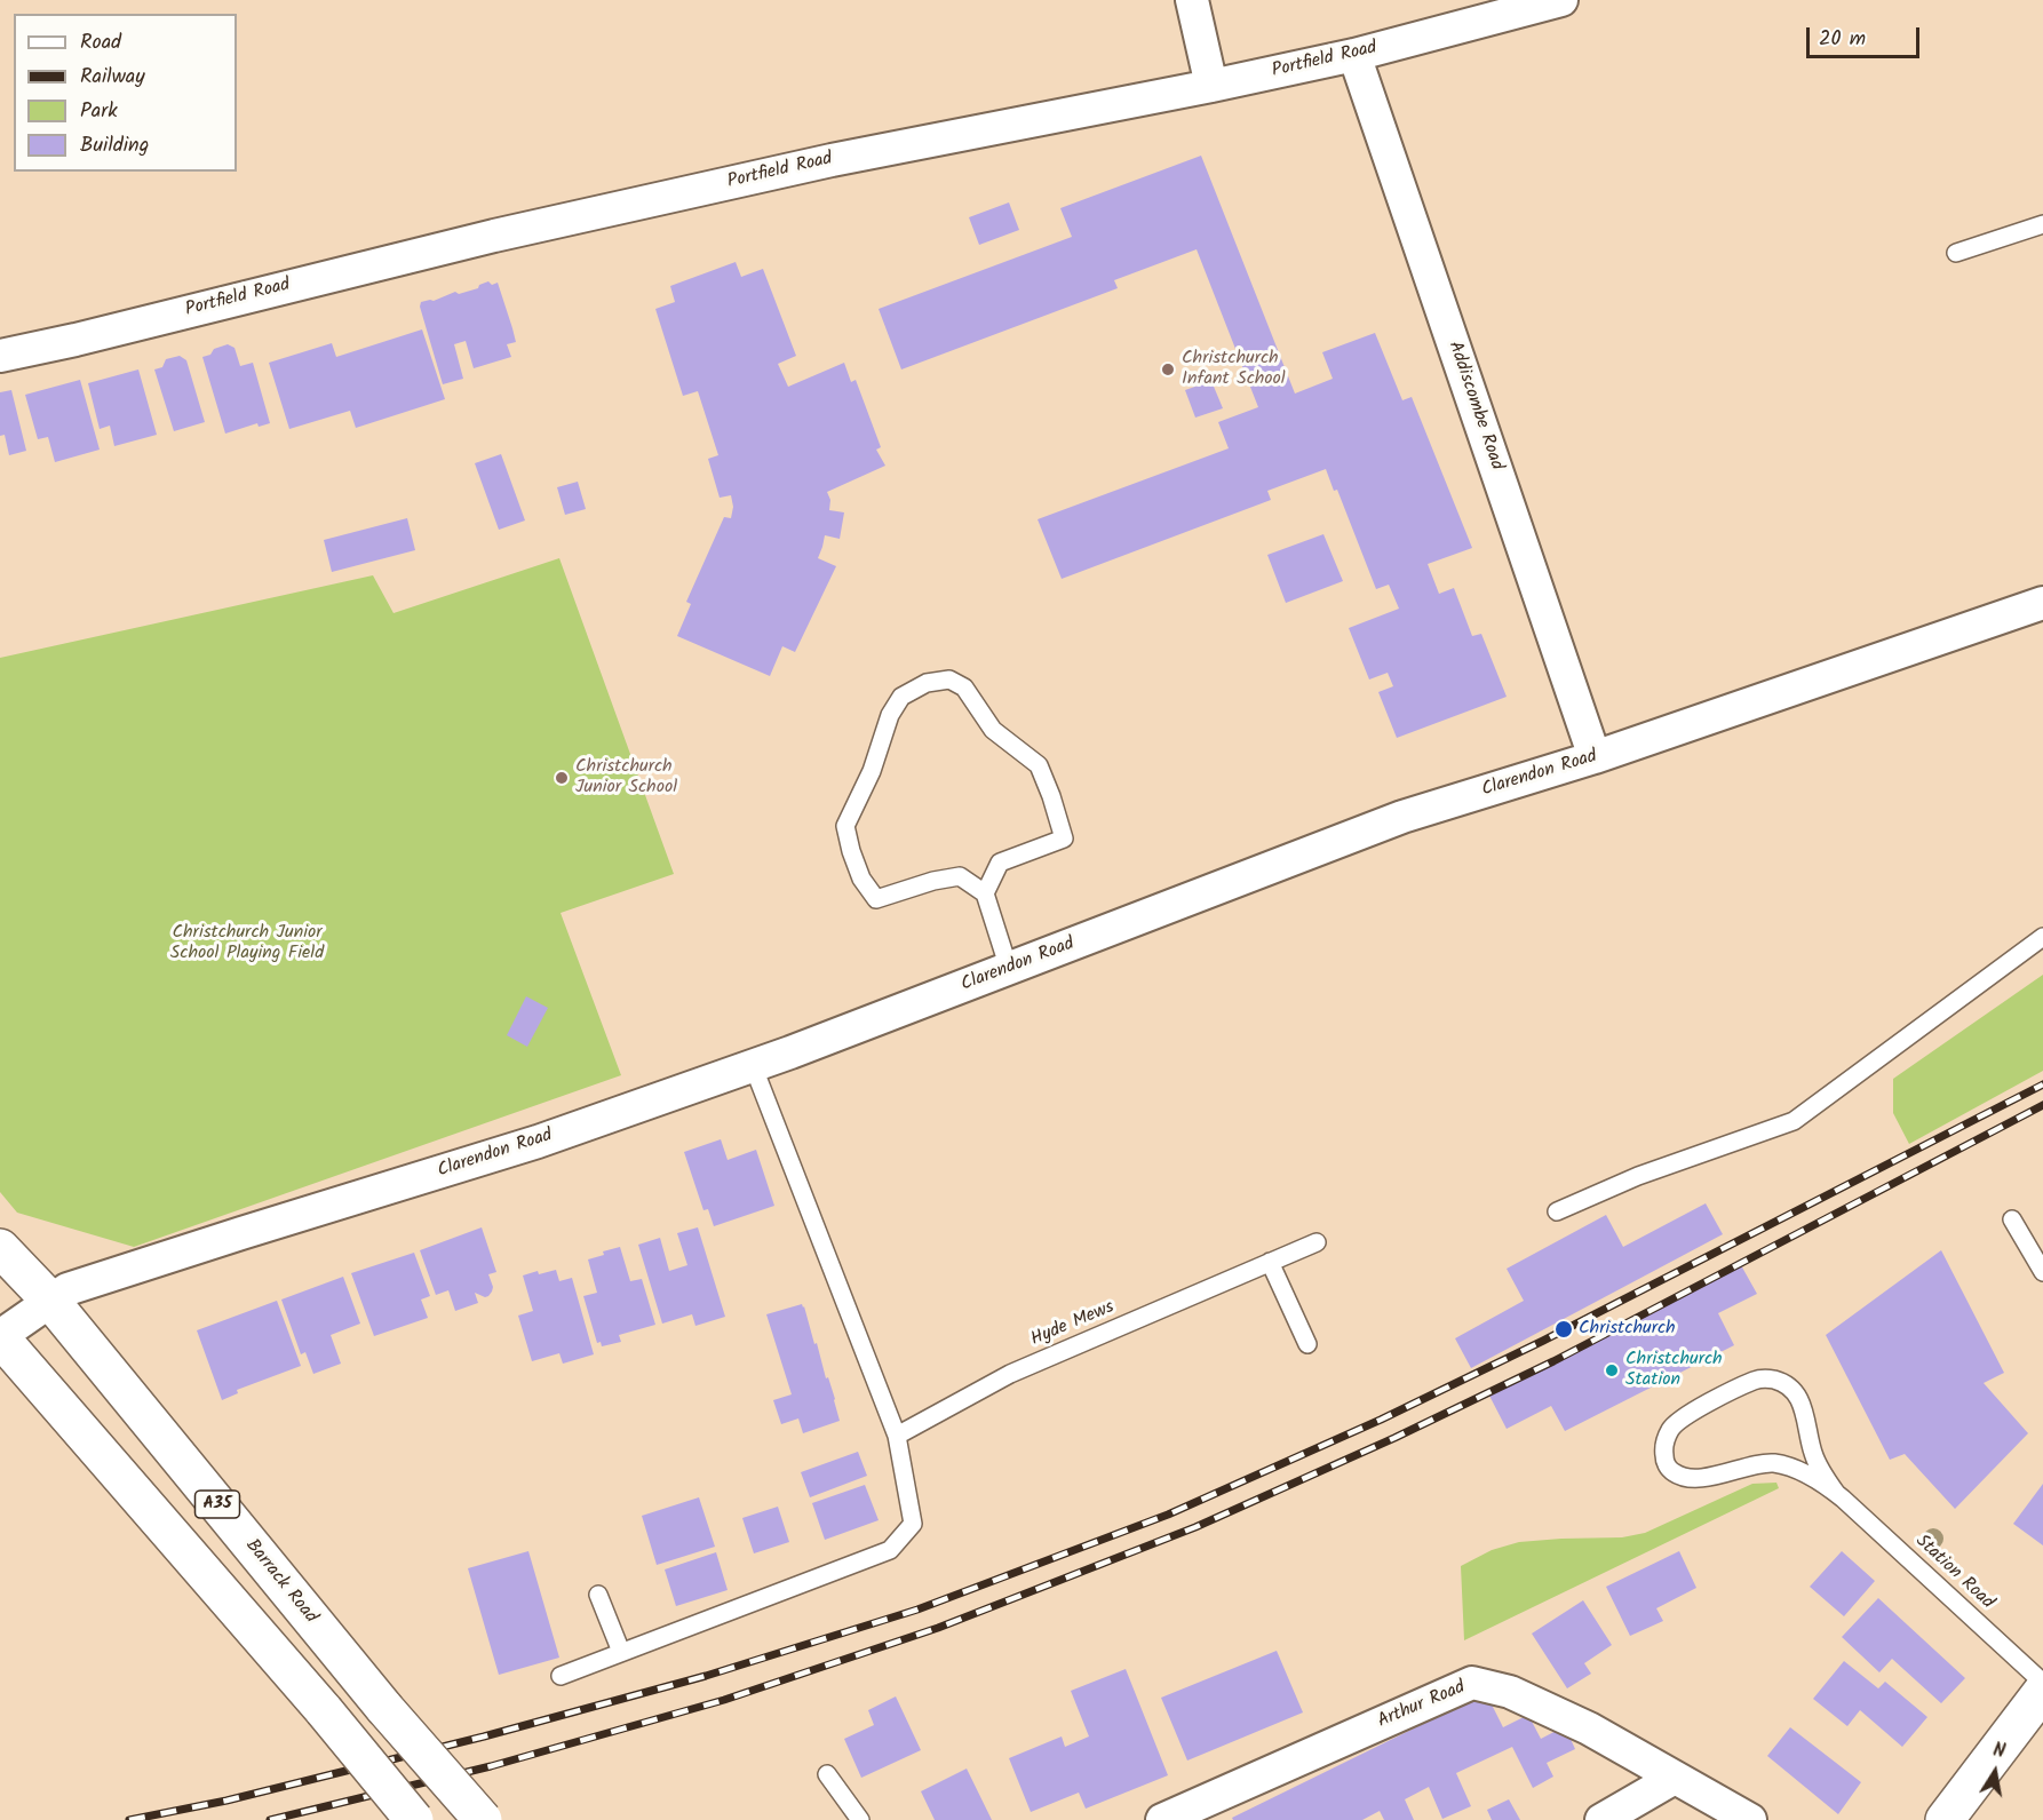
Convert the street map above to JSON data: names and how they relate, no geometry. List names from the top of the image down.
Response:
{
  "streets": {
    "main road": ["A35", "Barrack Road"],
    "street": [
      "Portfield Road",
      "Addiscombe Road",
      "Clarendon Road",
      "Arthur Road"
    ],
    "lane": ["Hyde Mews", "Station Road"]
  },
  "crossings": [
    ["Portfield Road", "Addiscombe Road"],
    ["Addiscombe Road", "Clarendon Road"],
    ["Clarendon Road", "Barrack Road"]
  ],
  "parks": ["Christchurch Junior School Playing Field"],
  "places": [
    "Christchurch Infant School",
    "Christchurch Junior School",
    "Christchurch",
    "Christchurch Station"
  ],
  "legend": [
    "Road",
    "Railway",
    "Park",
    "Building"
  ],
  "scale_bar": "20 m",
  "north": "top"
}
